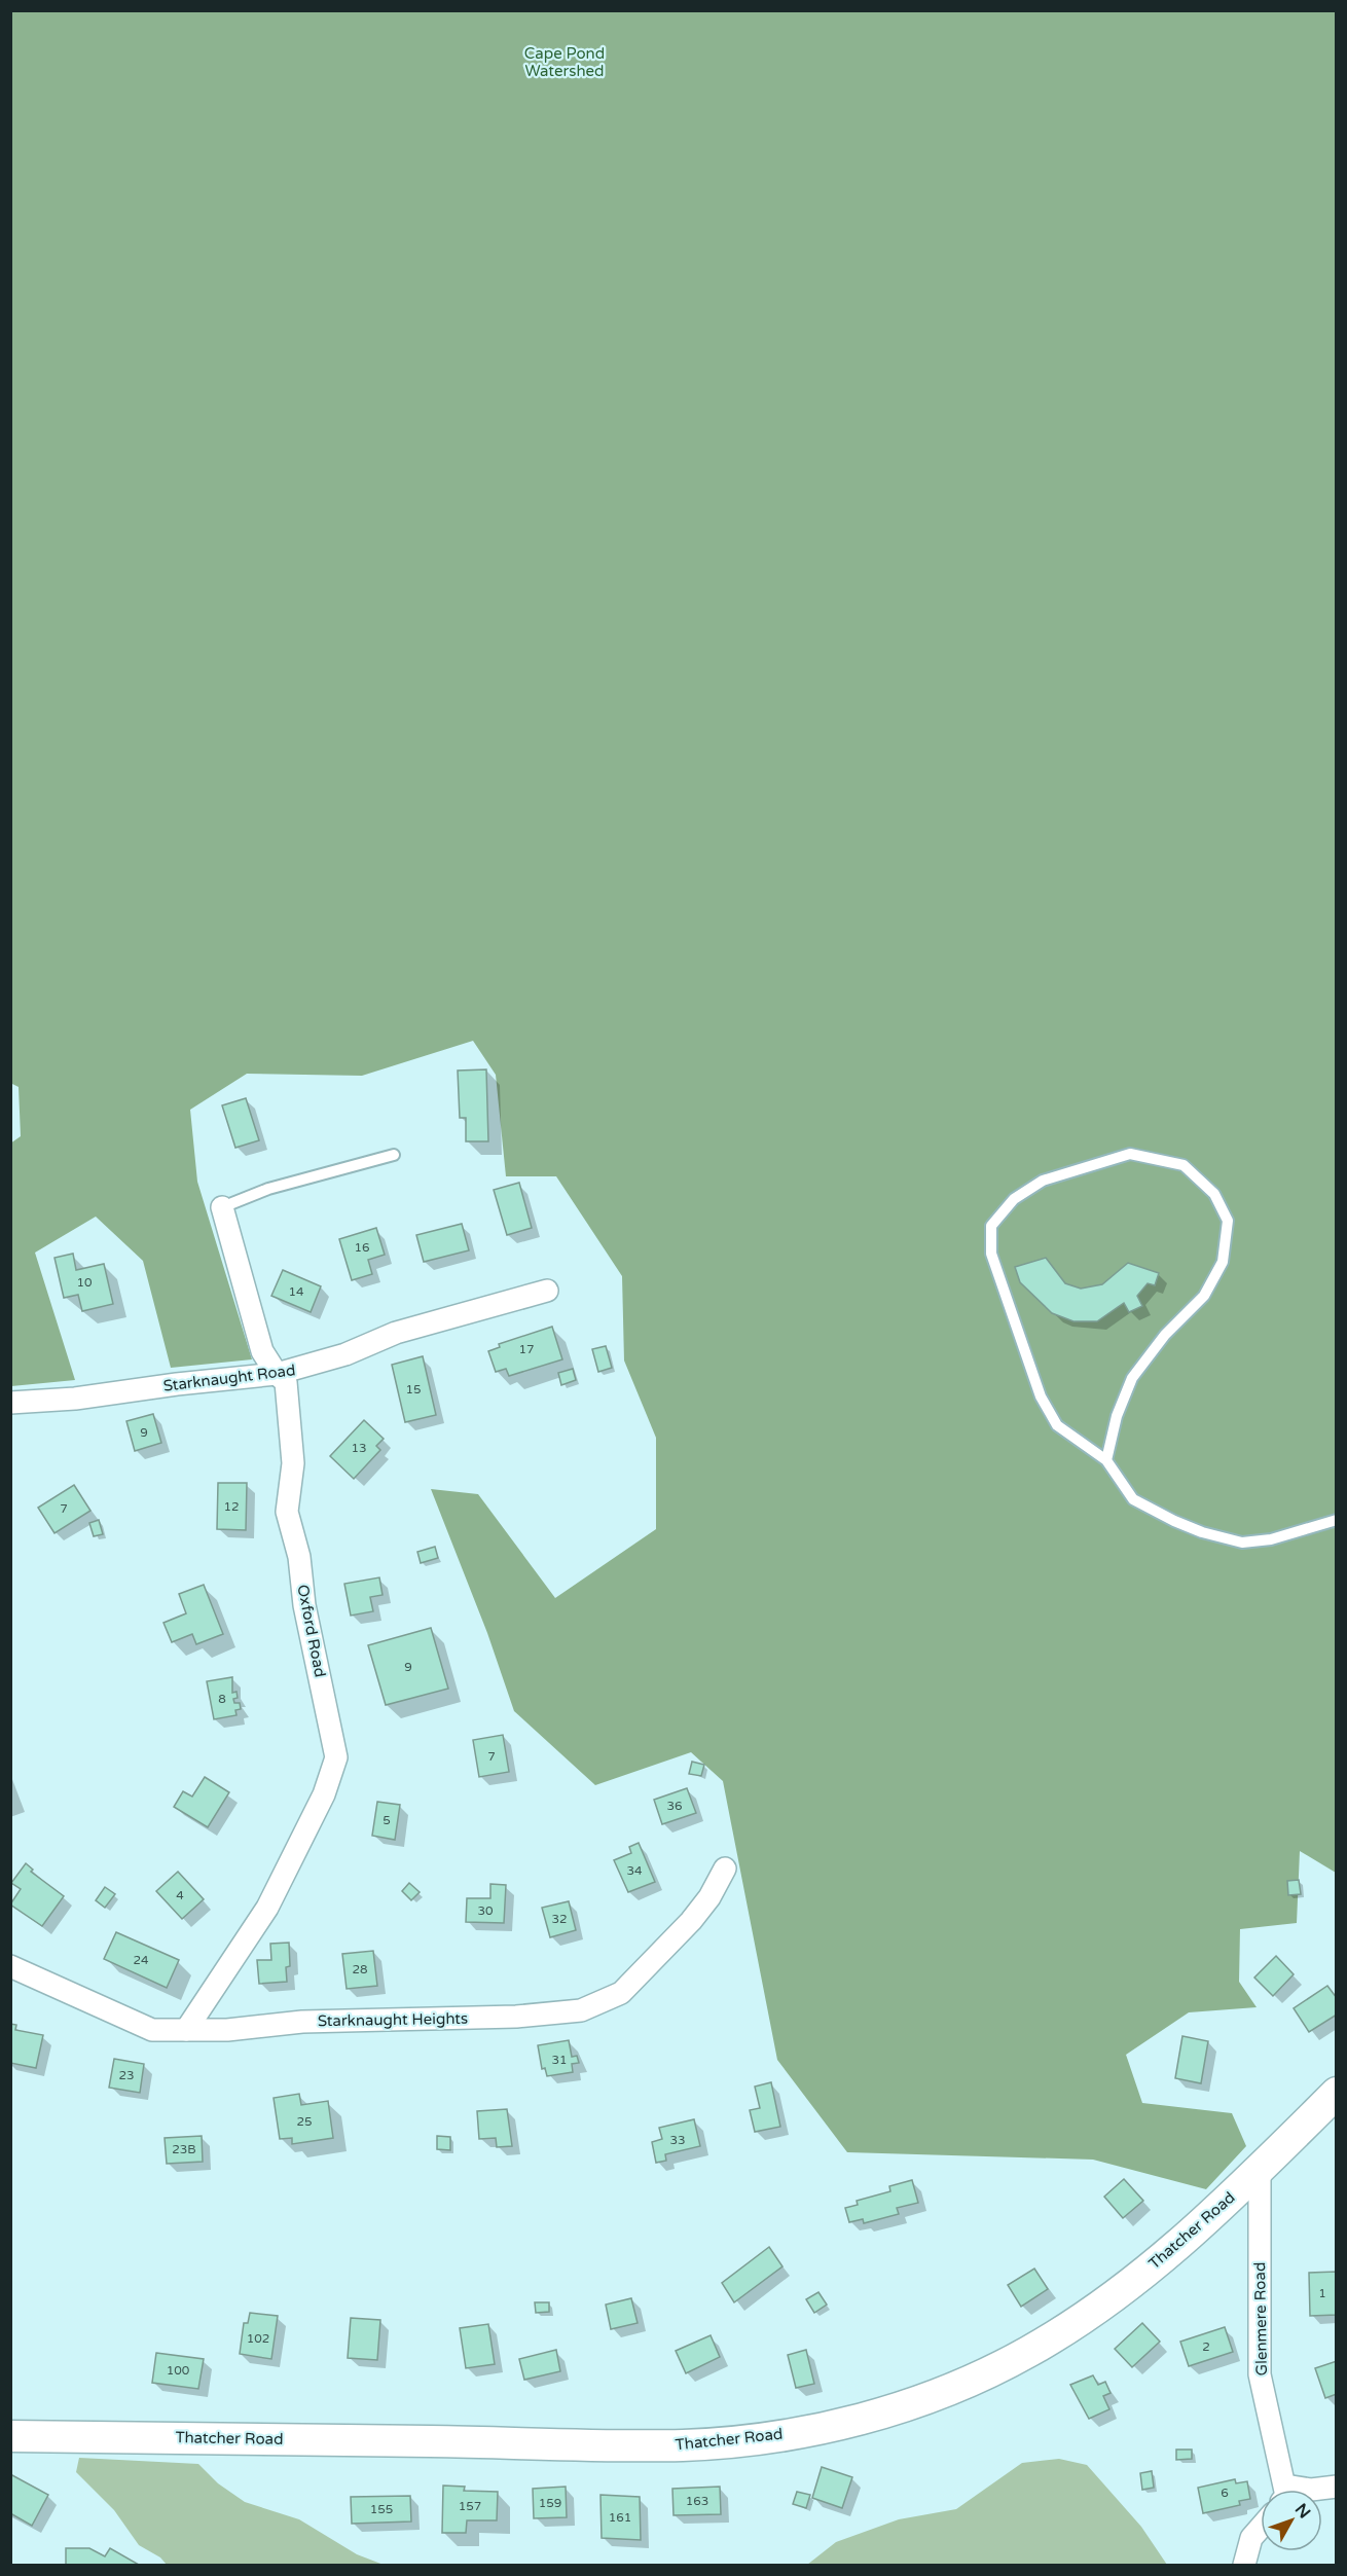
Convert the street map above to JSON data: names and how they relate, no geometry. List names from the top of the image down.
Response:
{
  "streets": {
    "main road": ["Thatcher Road"],
    "street": [
      "Starknaught Road",
      "Oxford Road",
      "Starknaught Heights",
      "Glenmere Road"
    ]
  },
  "crossings": [
    ["Starknaught Road", "Oxford Road"],
    ["Oxford Road", "Starknaught Heights"],
    ["Thatcher Road", "Glenmere Road"]
  ],
  "parks": ["Cape Pond Watershed"],
  "house_numbers": [
    "16",
    "10",
    "14",
    "17",
    "15",
    "9",
    "13",
    "12",
    "7",
    "9",
    "8",
    "7",
    "36",
    "5",
    "34",
    "4",
    "30",
    "32",
    "24",
    "28",
    "31",
    "23",
    "25",
    "33",
    "23B",
    "1",
    "102",
    "2",
    "100",
    "6",
    "163",
    "159",
    "157",
    "155",
    "161"
  ],
  "north": "top right"
}
